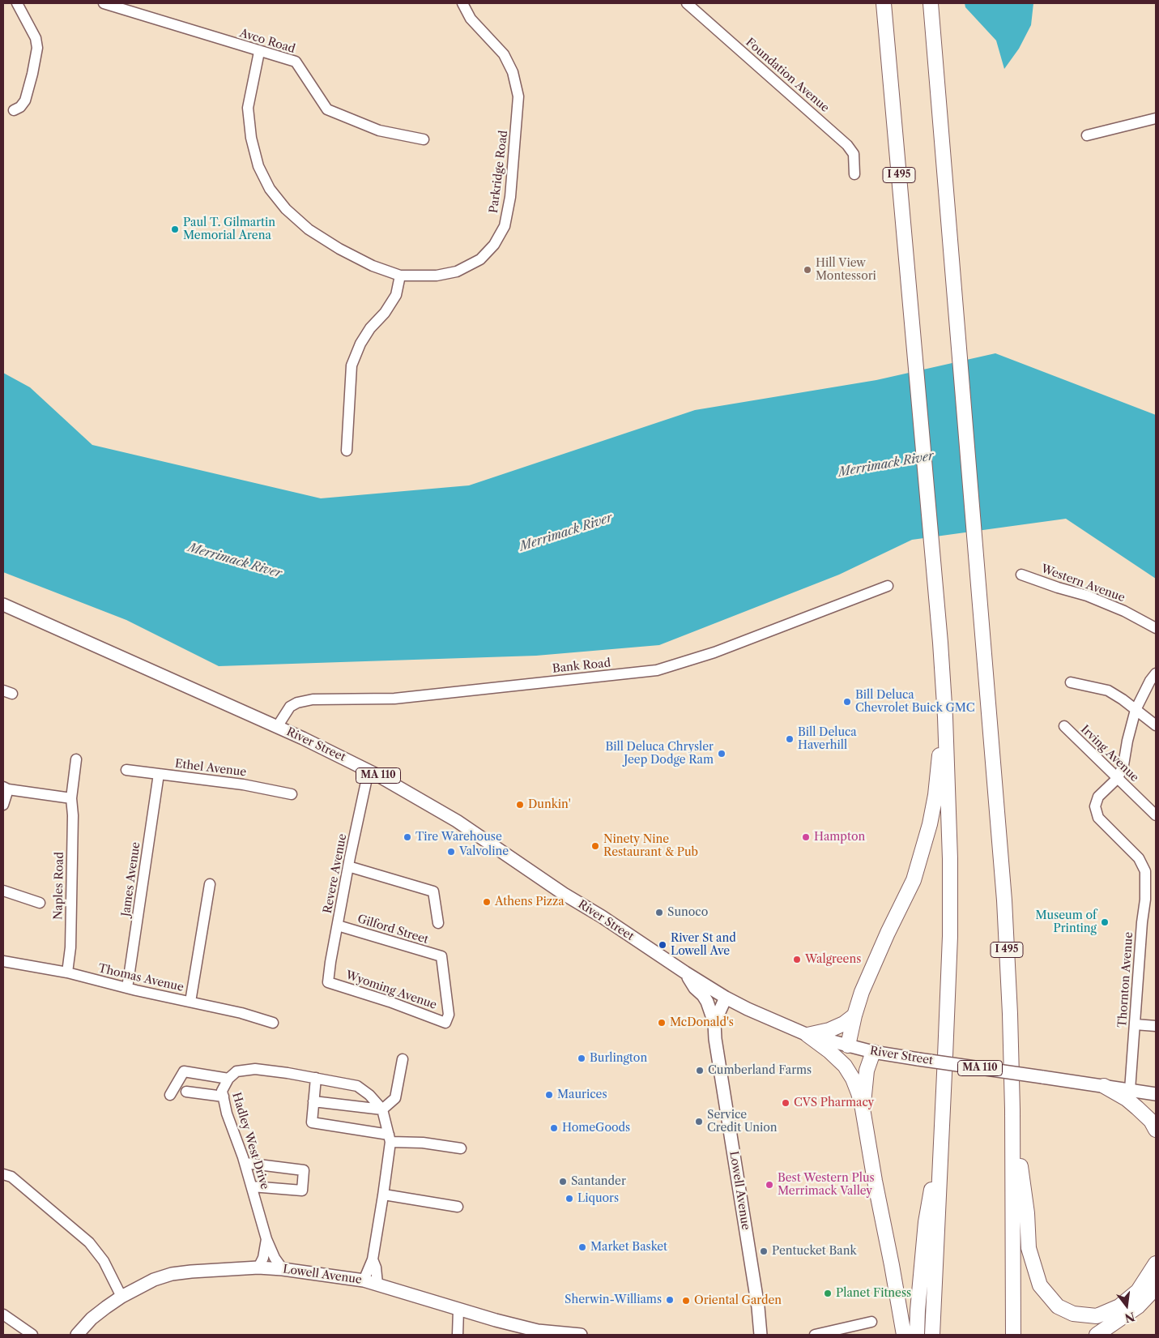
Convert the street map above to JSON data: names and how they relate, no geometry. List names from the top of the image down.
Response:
{
  "streets": {
    "highway": ["I 495"],
    "main road": ["River Street", "MA 110", "Lowell Avenue"],
    "street": [
      "Avco Road",
      "Foundation Avenue",
      "Parkridge Road",
      "Western Avenue",
      "Bank Road",
      "Irving Avenue",
      "Ethel Avenue",
      "Revere Avenue",
      "James Avenue",
      "Naples Road",
      "Gilford Street",
      "Thomas Avenue",
      "Thornton Avenue",
      "Wyoming Avenue",
      "Hadley West Drive"
    ]
  },
  "crossings": [
    ["Avco Road", "Parkridge Road"],
    ["Bank Road", "River Street"],
    ["River Street", "Revere Avenue"],
    ["River Street", "Thornton Avenue"],
    ["River Street", "Lowell Avenue"],
    ["Irving Avenue", "Thornton Avenue"],
    ["Ethel Avenue", "James Avenue"],
    ["Revere Avenue", "Gilford Street"],
    ["Revere Avenue", "Wyoming Avenue"],
    ["James Avenue", "Thomas Avenue"],
    ["Naples Road", "Thomas Avenue"],
    ["Gilford Street", "Wyoming Avenue"],
    ["Hadley West Drive", "Lowell Avenue"]
  ],
  "water": ["Merrimack River"],
  "places": [
    "Paul T. Gilmartin Memorial Arena",
    "Hill View Montessori",
    "Bill Deluca Chevrolet Buick GMC",
    "Bill Deluca Haverhill",
    "Bill Deluca Chrysler Jeep Dodge Ram",
    "Dunkin'",
    "Tire Warehouse",
    "Hampton",
    "Ninety Nine Restaurant & Pub",
    "Valvoline",
    "Athens Pizza",
    "Sunoco",
    "Museum of Printing",
    "River St and Lowell Ave",
    "Walgreens",
    "McDonald's",
    "Burlington",
    "Cumberland Farms",
    "Maurices",
    "CVS Pharmacy",
    "Service Credit Union",
    "HomeGoods",
    "Santander",
    "Best Western Plus Merrimack Valley",
    "Liquors",
    "Market Basket",
    "Pentucket Bank",
    "Planet Fitness",
    "Sherwin-Williams",
    "Oriental Garden"
  ],
  "north": "bottom"
}
